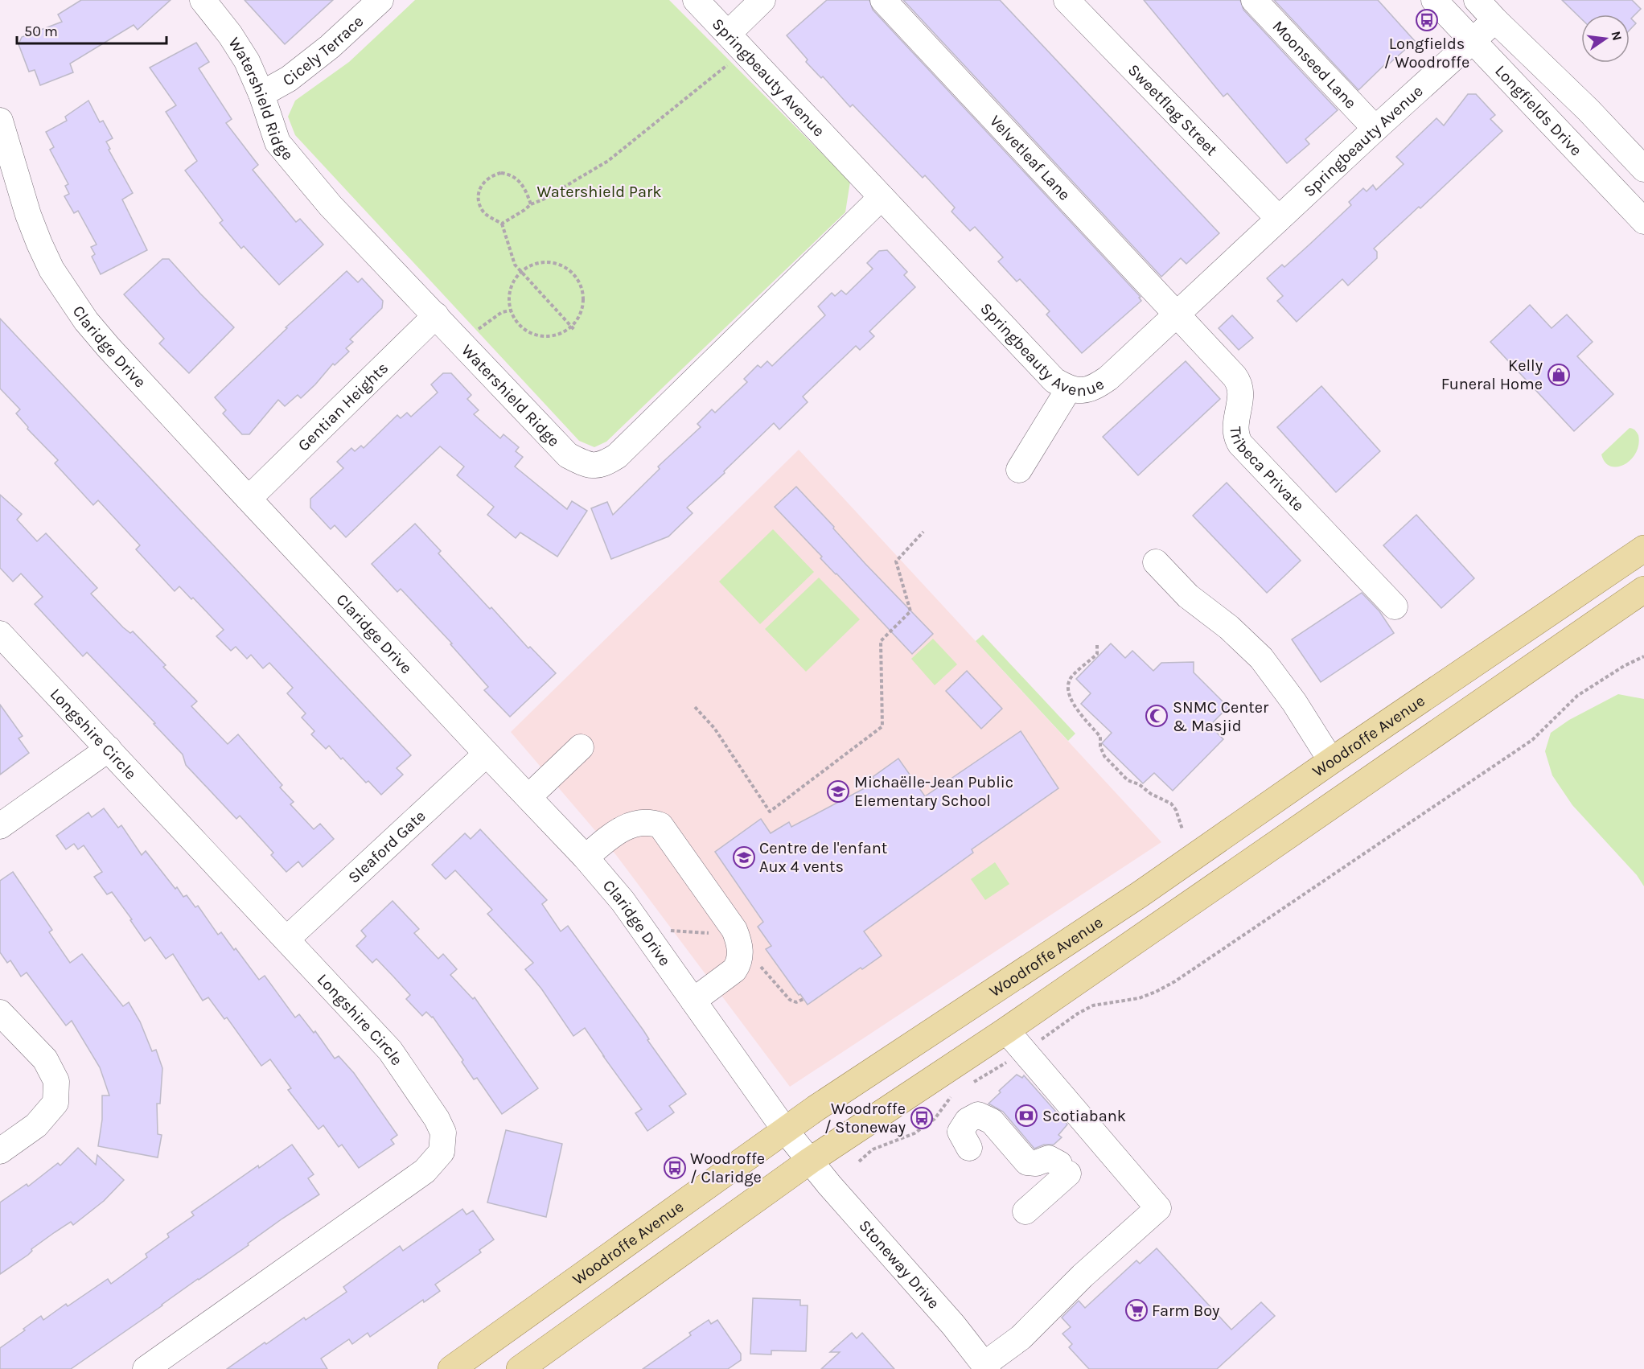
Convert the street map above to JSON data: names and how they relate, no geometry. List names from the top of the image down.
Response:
{
  "streets": {
    "main road": ["Woodroffe Avenue"],
    "street": [
      "Cicely Terrace",
      "Moonseed Lane",
      "Springbeauty Avenue",
      "Watershield Ridge",
      "Sweetflag Street",
      "Longfields Drive",
      "Velvetleaf Lane",
      "Claridge Drive",
      "Gentian Heights",
      "Tribeca Private",
      "Longshire Circle",
      "Sleaford Gate",
      "Stoneway Drive"
    ]
  },
  "crossings": [
    ["Cicely Terrace", "Watershield Ridge"],
    ["Moonseed Lane", "Springbeauty Avenue"],
    ["Springbeauty Avenue", "Watershield Ridge"],
    ["Springbeauty Avenue", "Sweetflag Street"],
    ["Springbeauty Avenue", "Longfields Drive"],
    ["Springbeauty Avenue", "Velvetleaf Lane"],
    ["Springbeauty Avenue", "Tribeca Private"],
    ["Watershield Ridge", "Gentian Heights"],
    ["Velvetleaf Lane", "Tribeca Private"],
    ["Claridge Drive", "Gentian Heights"],
    ["Claridge Drive", "Woodroffe Avenue"],
    ["Claridge Drive", "Sleaford Gate"],
    ["Claridge Drive", "Stoneway Drive"],
    ["Longshire Circle", "Sleaford Gate"],
    ["Woodroffe Avenue", "Stoneway Drive"]
  ],
  "parks": ["Watershield Park"],
  "places": {
    "bus stop": ["Longfields / Woodroffe", "Woodroffe / Stoneway", "Woodroffe / Claridge"],
    "shop": ["Kelly Funeral Home"],
    "mosque": ["SNMC Center & Masjid"],
    "school or university": ["Michaëlle-Jean Public Elementary School", "Centre de l'enfant Aux 4 vents"],
    "bank": ["Scotiabank"],
    "supermarket": ["Farm Boy"]
  },
  "scale_bar": "50 m",
  "north": "right"
}
